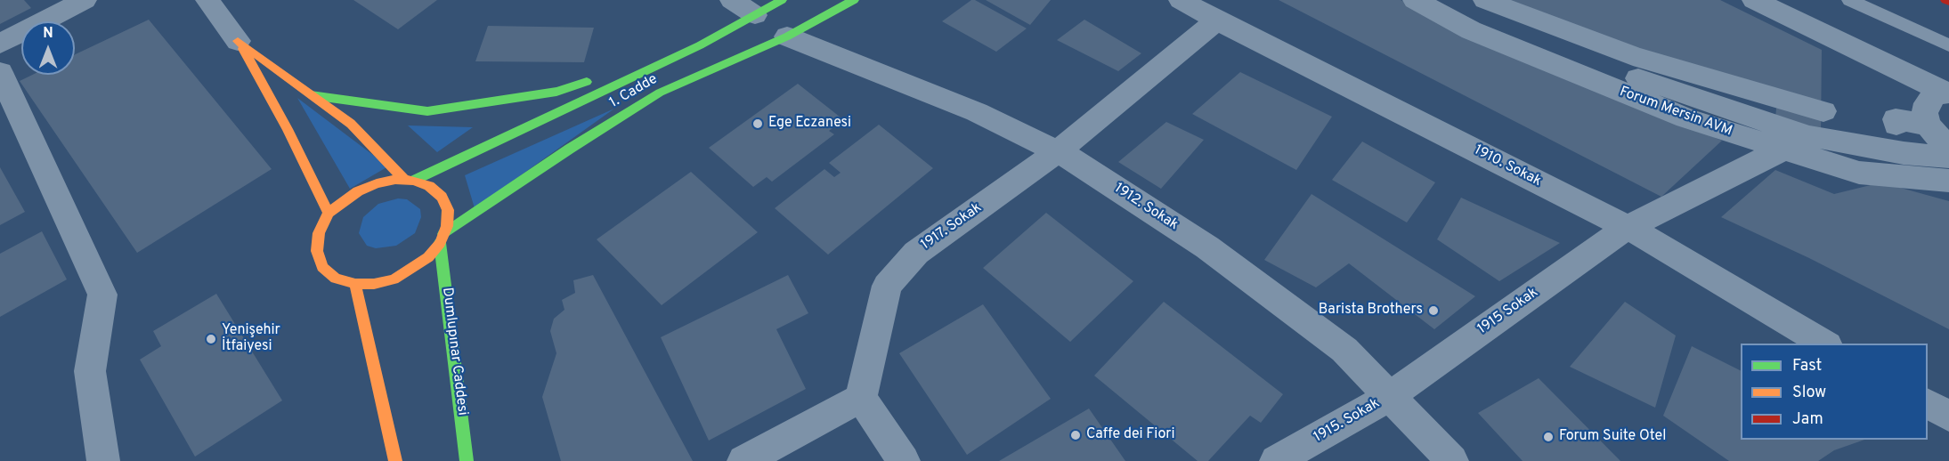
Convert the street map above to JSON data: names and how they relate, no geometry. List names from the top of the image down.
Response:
{
  "streets": {
    "street": [
      "1. Cadde",
      "Forum Mersin AVM",
      "1910. Sokak",
      "1912. Sokak",
      "1917. Sokak",
      "1915 Sokak",
      "Dumlupınar Caddesi",
      "1915. Sokak"
    ]
  },
  "crossings": [
    ["1. Cadde", "1912. Sokak"],
    ["1. Cadde", "Dumlupınar Caddesi"],
    ["Forum Mersin AVM", "1915 Sokak"],
    ["1910. Sokak", "1917. Sokak"],
    ["1910. Sokak", "1915 Sokak"],
    ["1912. Sokak", "1917. Sokak"],
    ["1912. Sokak", "1915 Sokak"],
    ["1912. Sokak", "1915. Sokak"],
    ["1915 Sokak", "1915. Sokak"]
  ],
  "places": [
    "Ege Eczanesi",
    "Barista Brothers",
    "Yenişehir İtfaiyesi",
    "Caffe dei Fiori",
    "Forum Suite Otel"
  ],
  "legend": ["Fast", "Slow", "Jam"],
  "north": "top"
}
